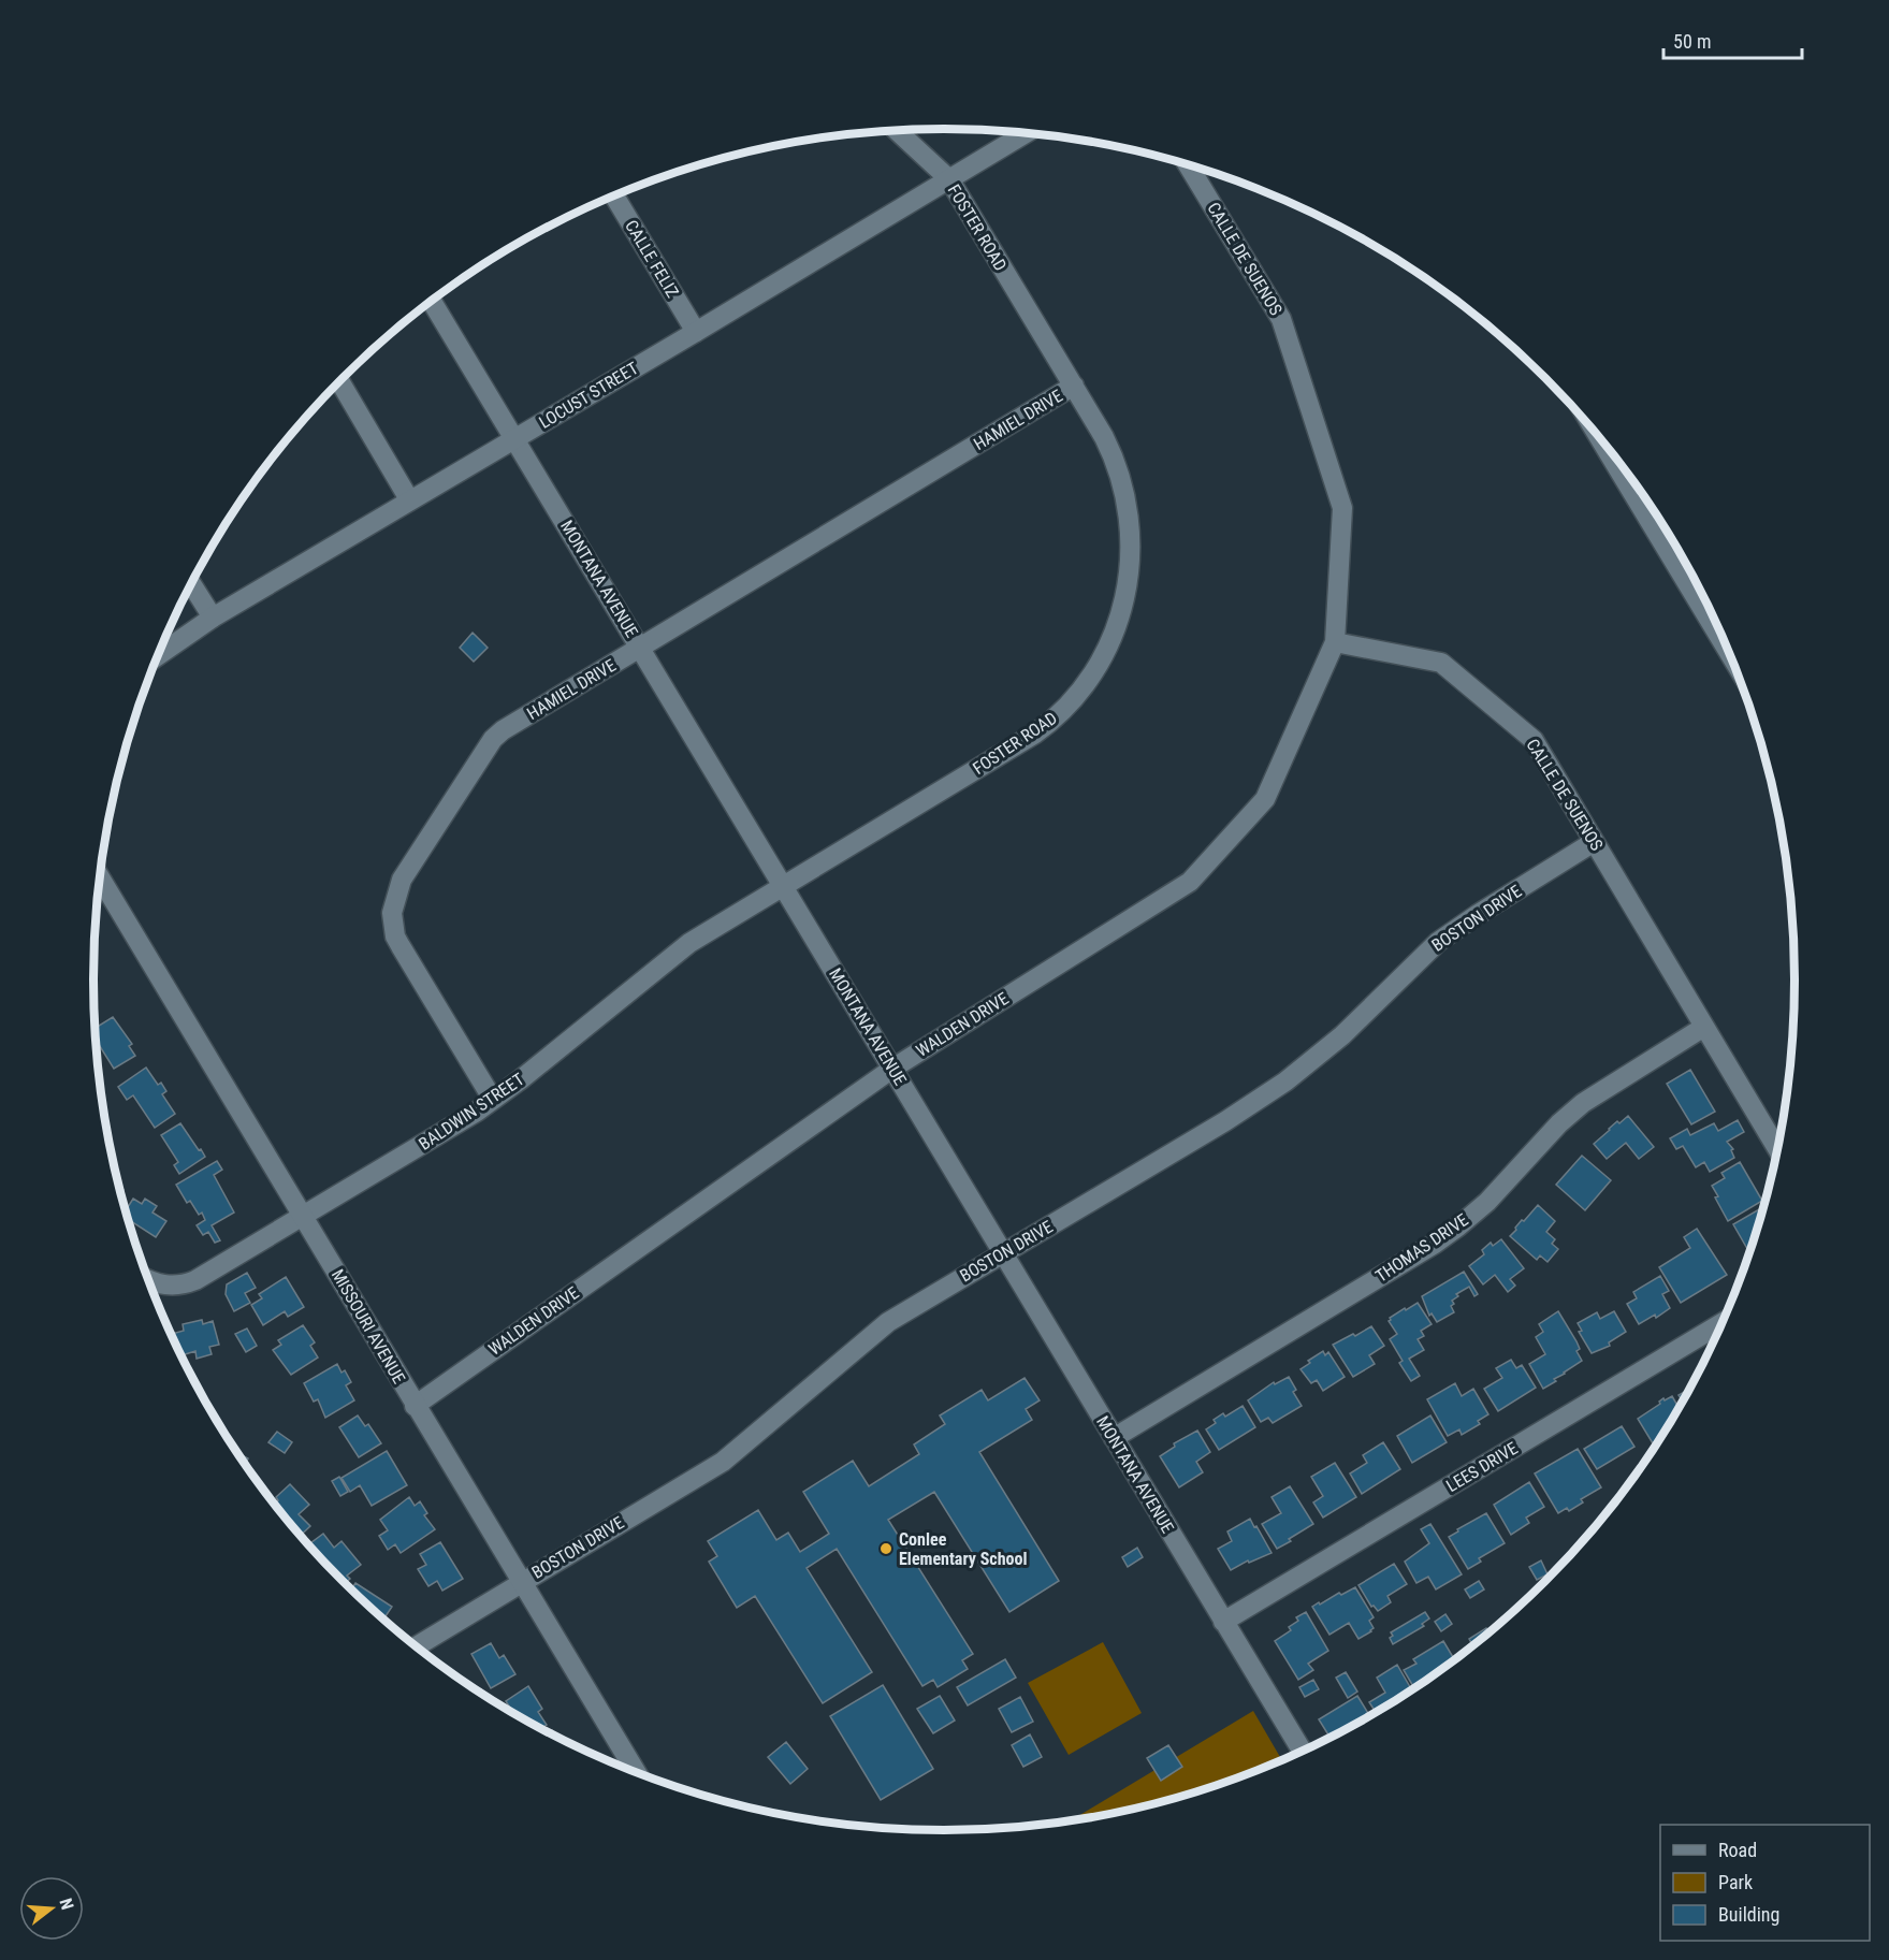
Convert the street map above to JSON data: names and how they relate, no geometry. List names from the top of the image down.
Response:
{
  "streets": {
    "street": [
      "FOSTER ROAD",
      "CALLE FELIZ",
      "CALLE DE SUENOS",
      "LOCUST STREET",
      "HAMIEL DRIVE",
      "MONTANA AVENUE",
      "BOSTON DRIVE",
      "WALDEN DRIVE",
      "BALDWIN STREET",
      "THOMAS DRIVE",
      "MISSOURI AVENUE",
      "LEES DRIVE"
    ]
  },
  "crossings": [
    ["FOSTER ROAD", "LOCUST STREET"],
    ["FOSTER ROAD", "HAMIEL DRIVE"],
    ["FOSTER ROAD", "MONTANA AVENUE"],
    ["FOSTER ROAD", "BALDWIN STREET"],
    ["CALLE FELIZ", "LOCUST STREET"],
    ["CALLE DE SUENOS", "BOSTON DRIVE"],
    ["CALLE DE SUENOS", "WALDEN DRIVE"],
    ["CALLE DE SUENOS", "THOMAS DRIVE"],
    ["LOCUST STREET", "MONTANA AVENUE"],
    ["HAMIEL DRIVE", "MONTANA AVENUE"],
    ["HAMIEL DRIVE", "BALDWIN STREET"],
    ["MONTANA AVENUE", "BOSTON DRIVE"],
    ["MONTANA AVENUE", "WALDEN DRIVE"],
    ["MONTANA AVENUE", "BALDWIN STREET"],
    ["MONTANA AVENUE", "THOMAS DRIVE"],
    ["MONTANA AVENUE", "LEES DRIVE"],
    ["BOSTON DRIVE", "MISSOURI AVENUE"],
    ["WALDEN DRIVE", "MISSOURI AVENUE"],
    ["BALDWIN STREET", "MISSOURI AVENUE"]
  ],
  "places": ["Conlee Elementary School"],
  "legend": ["Road", "Park", "Building"],
  "scale_bar": "50 m",
  "north": "right"
}
